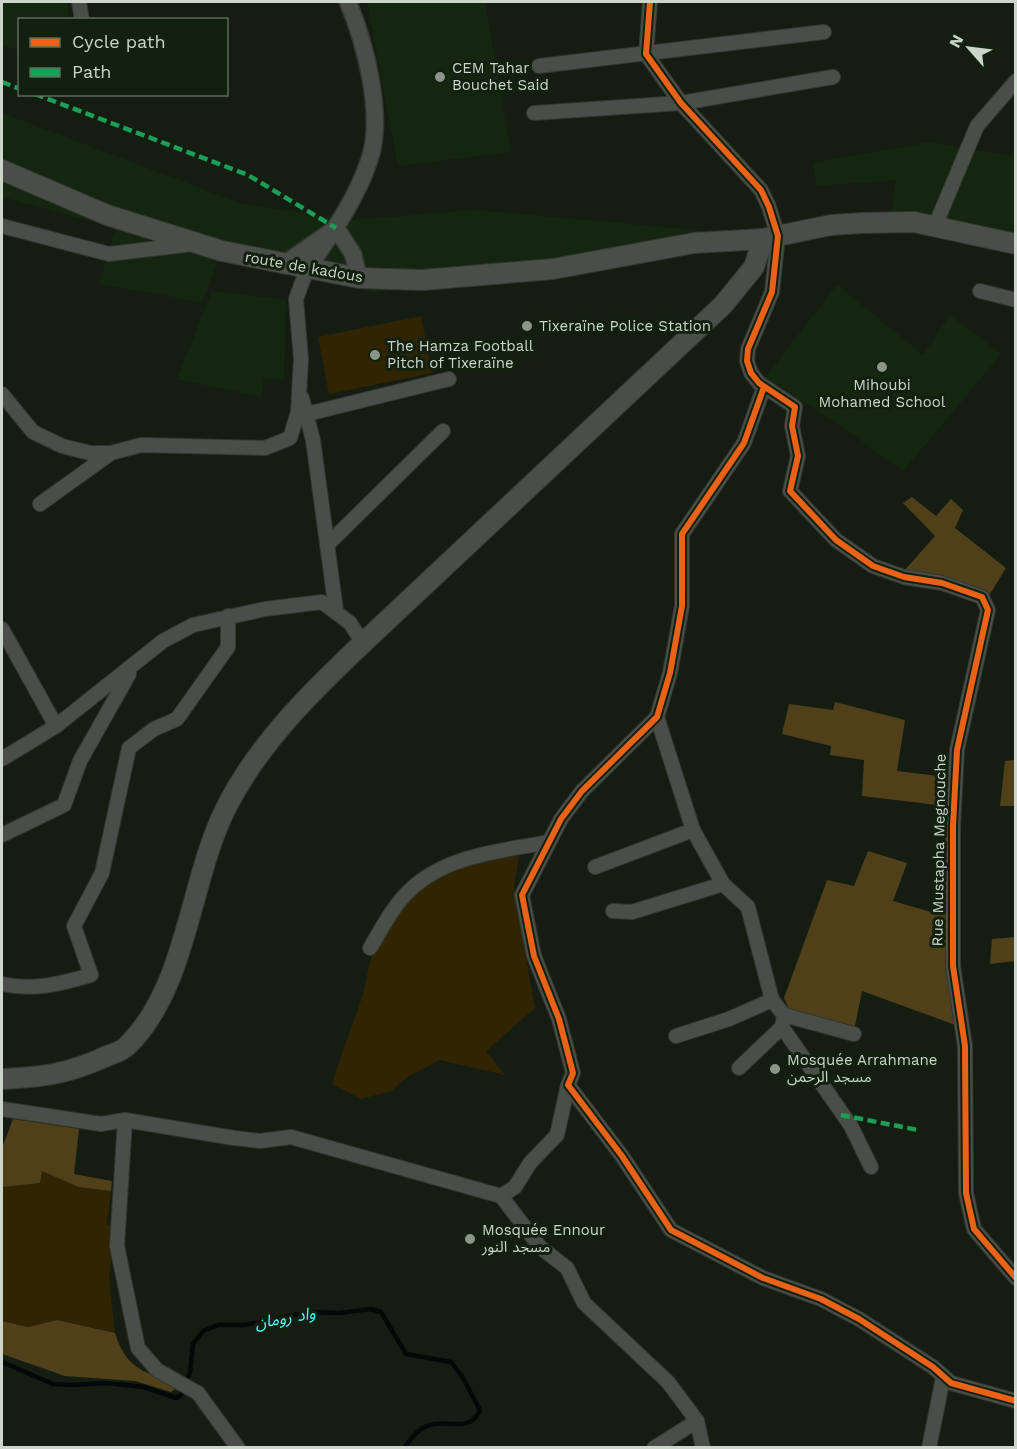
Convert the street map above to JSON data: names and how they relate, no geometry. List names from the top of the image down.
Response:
{
  "streets": {
    "main road": ["route de kadous"],
    "street": ["Rue Mustapha Megnouche"]
  },
  "crossings": [
    ["route de kadous", "Rue Mustapha Megnouche"]
  ],
  "water": ["واد رومان"],
  "places": [
    "CEM Tahar Bouchet Said",
    "Tixeraïne Police Station",
    "The Hamza Football Pitch of Tixeraïne",
    "Mihoubi Mohamed School",
    "Mosquée Arrahmane مسجد الرحمن",
    "Mosquée Ennour مسجد النور"
  ],
  "legend": ["Cycle path", "Path"],
  "north": "top left"
}
